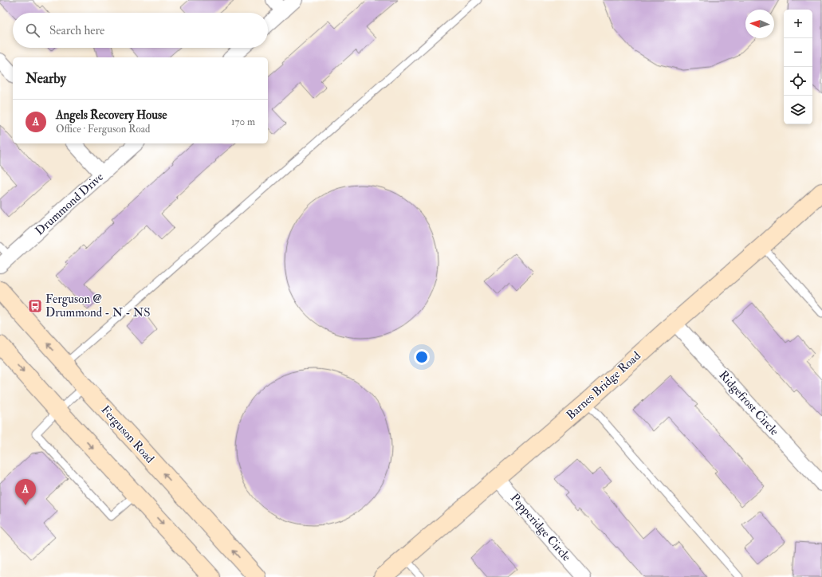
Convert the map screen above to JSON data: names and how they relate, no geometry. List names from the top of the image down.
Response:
{
  "streets": {
    "main road": ["Barnes Bridge Road", "Ferguson Road"],
    "street": ["Drummond Drive", "Ridgefrost Circle", "Pepperidge Circle"]
  },
  "crossings": [
    ["Barnes Bridge Road", "Ridgefrost Circle"],
    ["Barnes Bridge Road", "Pepperidge Circle"]
  ],
  "places": {
    "bus stop": ["Ferguson @ Drummond - N - NS"]
  },
  "north": "left",
  "page": {
    "map_buttons": ["+", "−"],
    "search": "Search here",
    "heading": "Nearby",
    "list": [
      {
        "mark": "A",
        "name": "Angels Recovery House",
        "note": "Office · Ferguson Road",
        "value": "170 m"
      }
    ],
    "pins": "A"
  }
}
